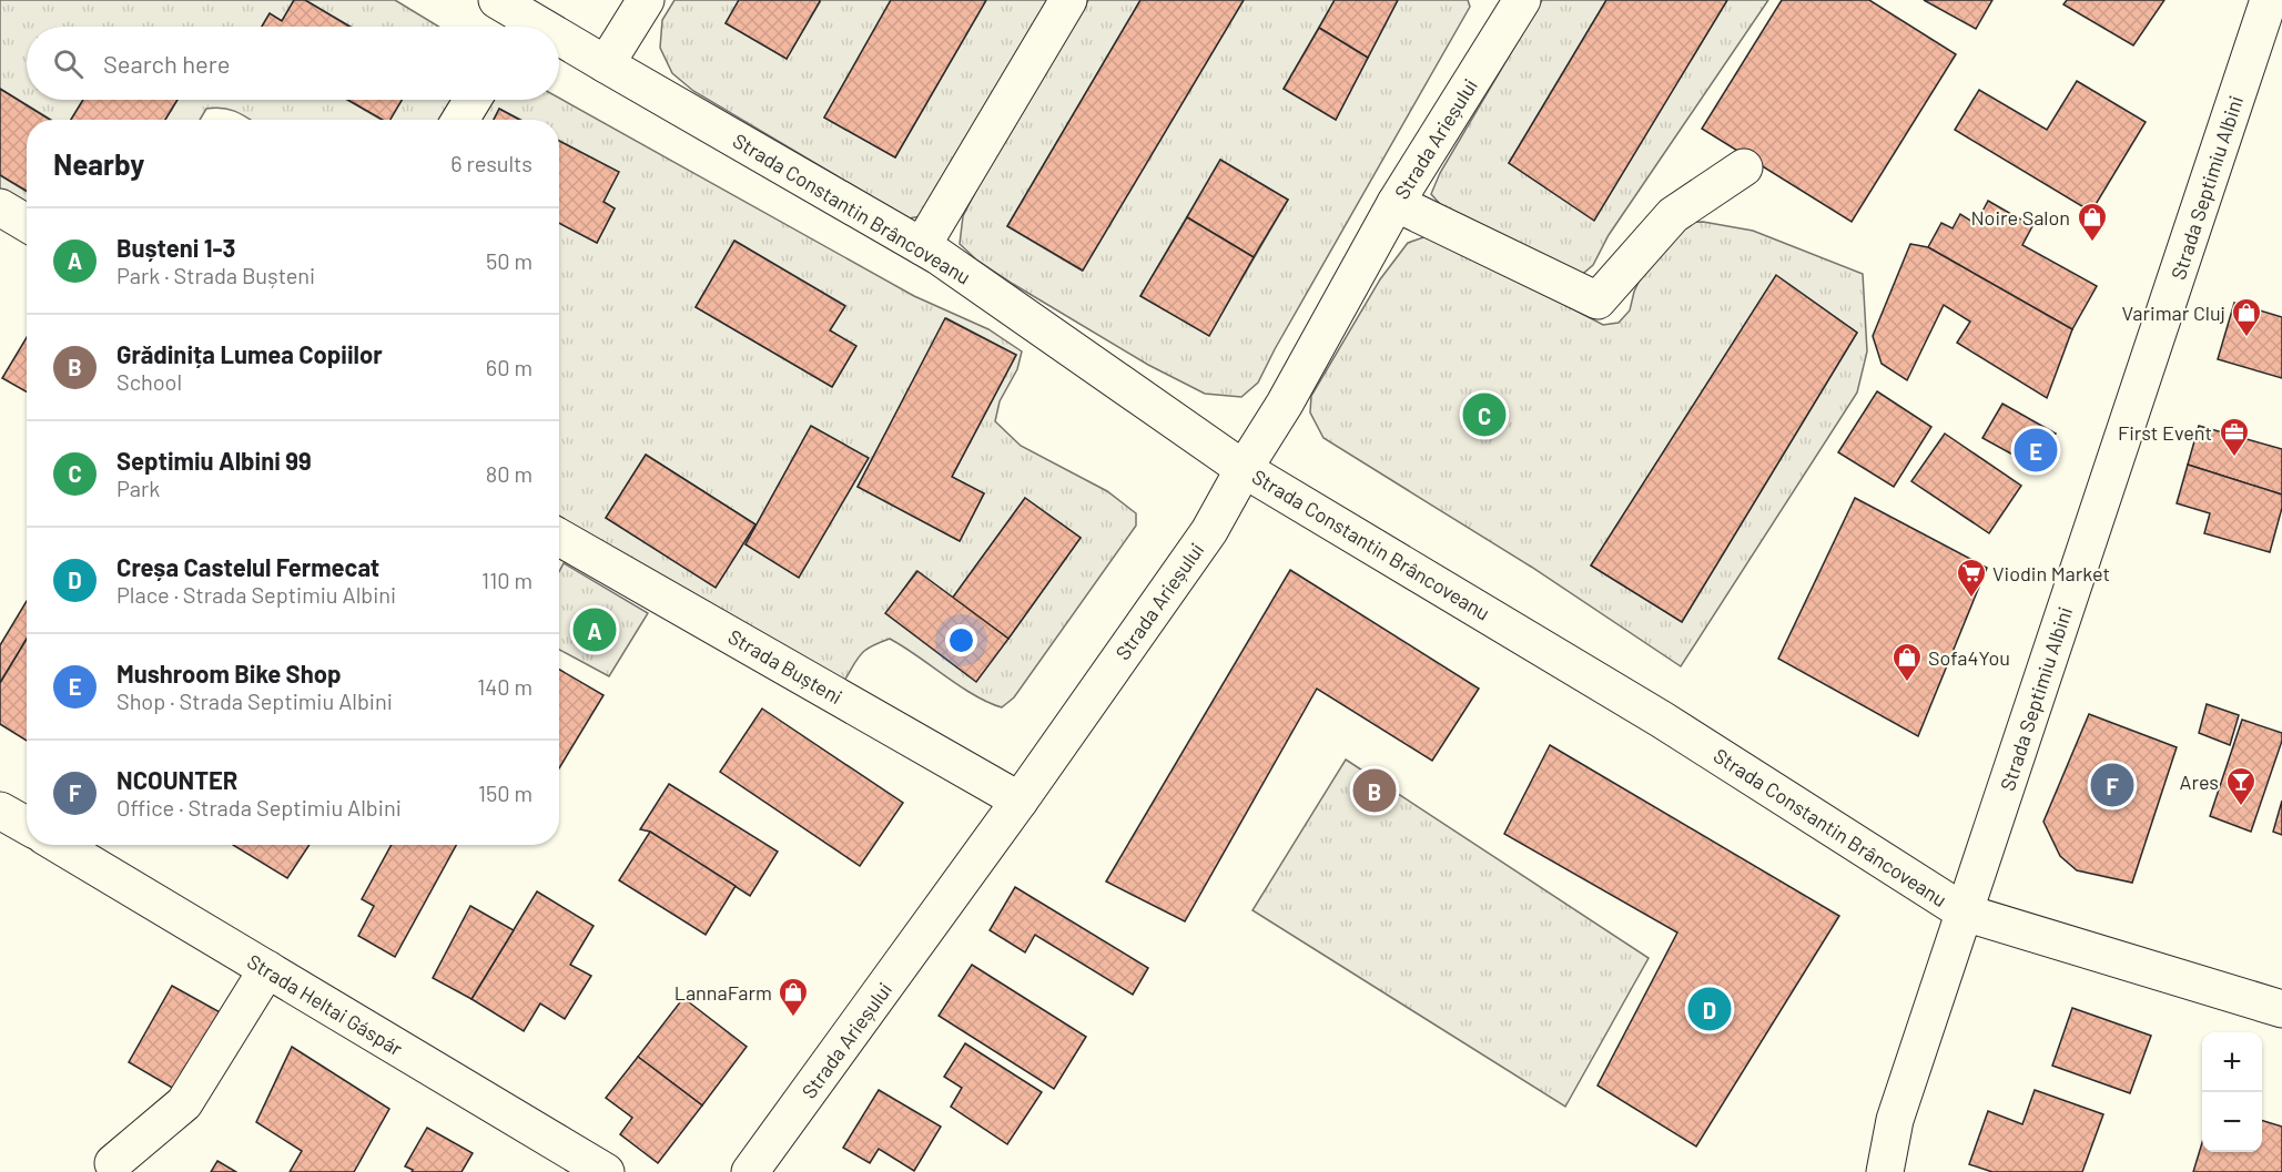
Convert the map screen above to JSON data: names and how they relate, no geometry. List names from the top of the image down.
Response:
{
  "streets": {
    "street": [
      "Strada Arieșului",
      "Strada Septimiu Albini",
      "Strada Constantin Brâncoveanu",
      "Strada Bușteni",
      "Strada Heltai Gáspár"
    ]
  },
  "crossings": [
    ["Strada Arieșului", "Strada Constantin Brâncoveanu"],
    ["Strada Arieșului", "Strada Bușteni"],
    ["Strada Septimiu Albini", "Strada Constantin Brâncoveanu"]
  ],
  "places": {
    "shop": [
      "Noire Salon",
      "Varimar Cluj",
      "Sofa4You",
      "LannaFarm"
    ],
    "office": ["First Event"],
    "supermarket": ["Viodin Market"],
    "bar": ["Ares"]
  },
  "page": {
    "search": "Search here",
    "heading": ["Nearby", "6 results"],
    "list": [
      {
        "mark": "A",
        "name": "Bușteni 1-3",
        "note": "Park · Strada Bușteni",
        "value": "50 m"
      },
      {
        "mark": "B",
        "name": "Grădinița Lumea Copiilor",
        "note": "School",
        "value": "60 m"
      },
      {
        "mark": "C",
        "name": "Septimiu Albini 99",
        "note": "Park",
        "value": "80 m"
      },
      {
        "mark": "D",
        "name": "Creșa Castelul Fermecat",
        "note": "Place · Strada Septimiu Albini",
        "value": "110 m"
      },
      {
        "mark": "E",
        "name": "Mushroom Bike Shop",
        "note": "Shop · Strada Septimiu Albini",
        "value": "140 m"
      },
      {
        "mark": "F",
        "name": "NCOUNTER",
        "note": "Office · Strada Septimiu Albini",
        "value": "150 m"
      }
    ],
    "pins": [
      "C",
      "E",
      "A",
      "F",
      "B",
      "D"
    ],
    "map_buttons": ["+", "−"]
  }
}
